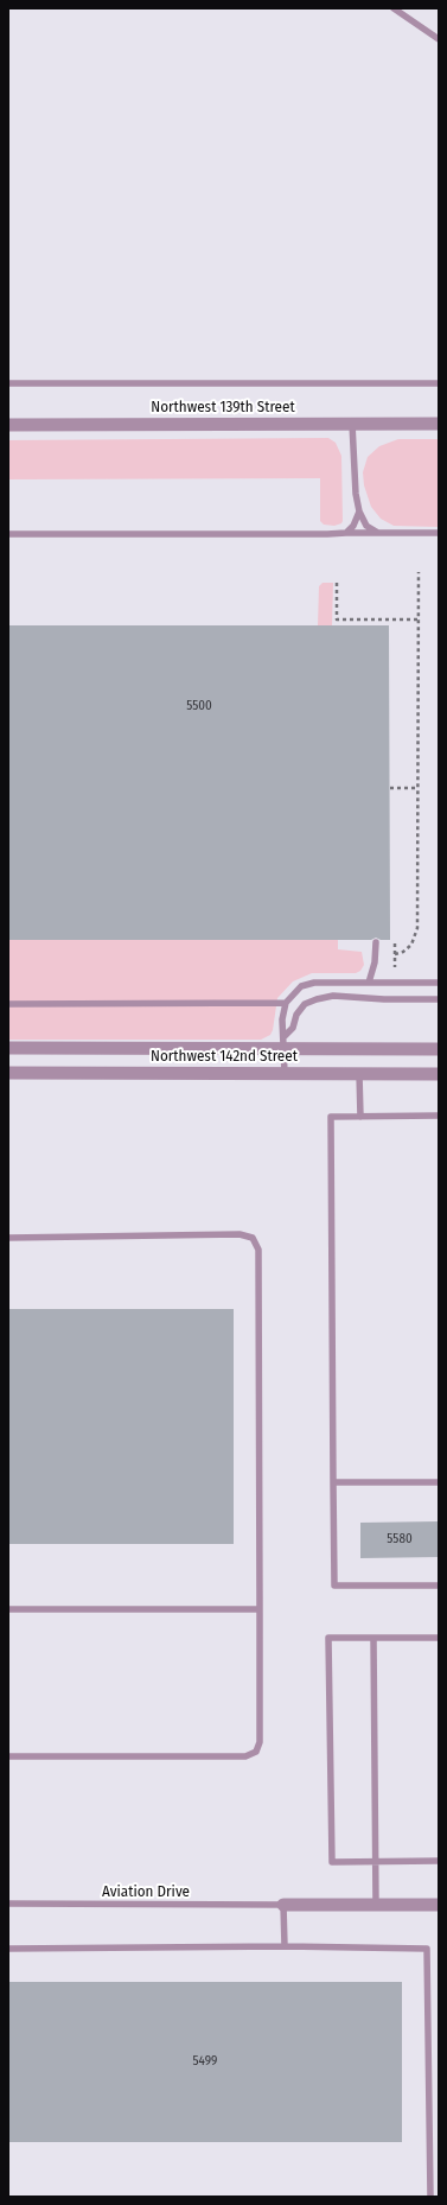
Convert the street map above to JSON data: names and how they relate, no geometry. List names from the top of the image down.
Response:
{
  "streets": {
    "street": ["Northwest 139th Street", "Northwest 142nd Street"],
    "lane": ["Aviation Drive"]
  },
  "house_numbers": ["5500", "5580", "5499"]
}
